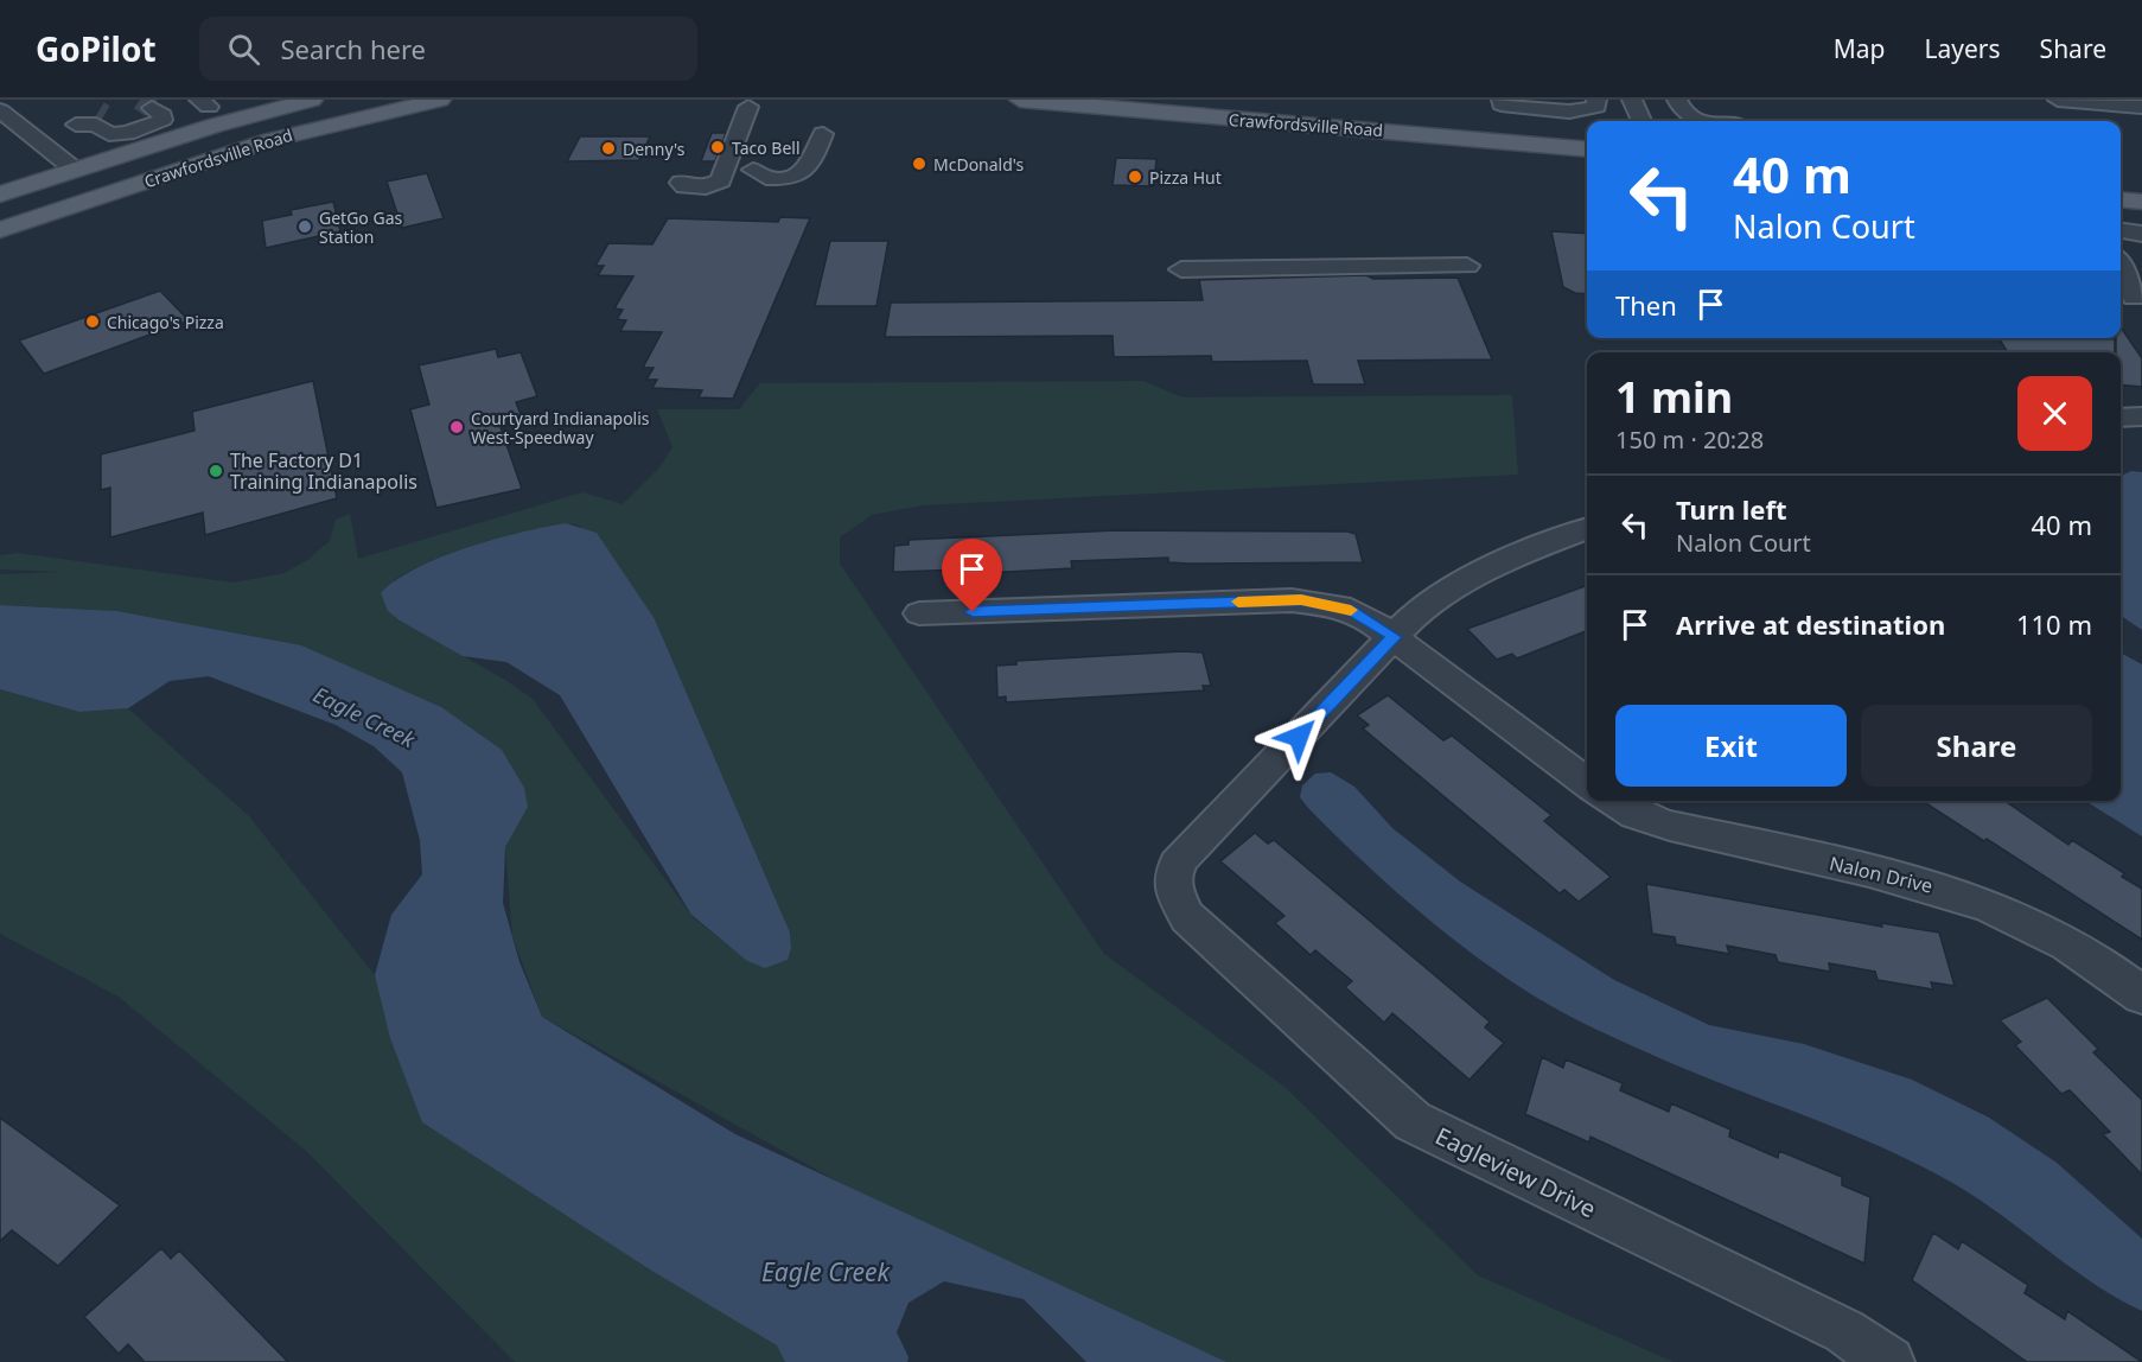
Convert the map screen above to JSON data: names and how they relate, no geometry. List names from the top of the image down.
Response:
{
  "streets": {
    "main road": ["Crawfordsville Road"],
    "street": ["Nalon Drive", "Eagleview Drive"]
  },
  "water": ["Eagle Creek"],
  "places": [
    "Taco Bell",
    "Denny's",
    "McDonald's",
    "Pizza Hut",
    "GetGo Gas Station",
    "Chicago's Pizza",
    "Courtyard Indianapolis West-Speedway",
    "The Factory D1 Training Indianapolis"
  ],
  "page": {
    "header": "GoPilot",
    "search": "Search here",
    "nav": ["Map", "Layers", "Share"],
    "turn": ["40 m", "Nalon Court"],
    "then": "Then",
    "heading": ["1 min", "150 m · 20:28"],
    "list": [
      {
        "name": "Turn left",
        "note": "Nalon Court",
        "value": "40 m"
      },
      {
        "name": "Arrive at destination",
        "value": "110 m"
      }
    ],
    "buttons": ["Exit", "Share"]
  }
}
